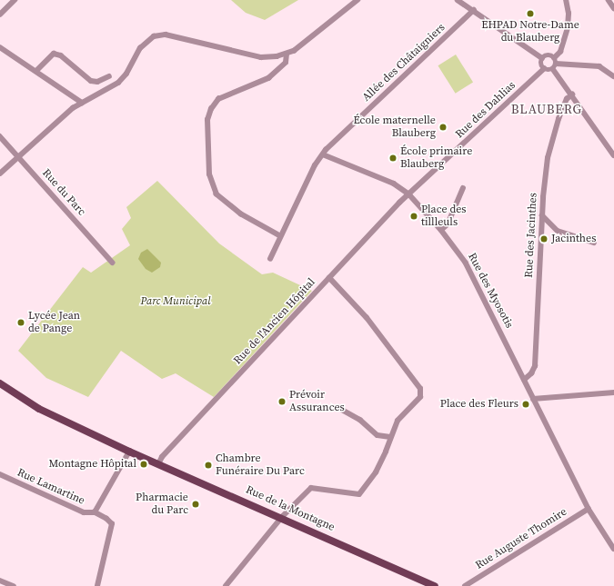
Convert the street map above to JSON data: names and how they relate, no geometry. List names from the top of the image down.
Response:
{
  "streets": {
    "main road": ["Rue de la Montagne"],
    "street": [
      "Allée des Châtaigniers",
      "Rue des Dahlias",
      "Rue du Parc",
      "Rue des Jacinthes",
      "Rue des Myosotis",
      "Rue de l'Ancien Hôpital",
      "Rue Lamartine",
      "Rue Auguste Thomire"
    ]
  },
  "crossings": [
    ["Allée des Châtaigniers", "Rue des Myosotis"],
    ["Rue des Dahlias", "Rue des Myosotis"],
    ["Rue des Dahlias", "Rue de l'Ancien Hôpital"],
    ["Rue des Jacinthes", "Rue des Myosotis"],
    ["Rue des Myosotis", "Rue de l'Ancien Hôpital"],
    ["Rue de l'Ancien Hôpital", "Rue de la Montagne"]
  ],
  "districts": ["BLAUBERG"],
  "parks": ["Parc Municipal"],
  "places": [
    "EHPAD Notre-Dame du Blauberg",
    "École maternelle Blauberg",
    "École primaire Blauberg",
    "Place des tillleuls",
    "Jacinthes",
    "Lycée Jean de Pange",
    "Prévoir Assurances",
    "Place des Fleurs",
    "Montagne Hôpital",
    "Chambre Funéraire Du Parc",
    "Pharmacie du Parc"
  ]
}
